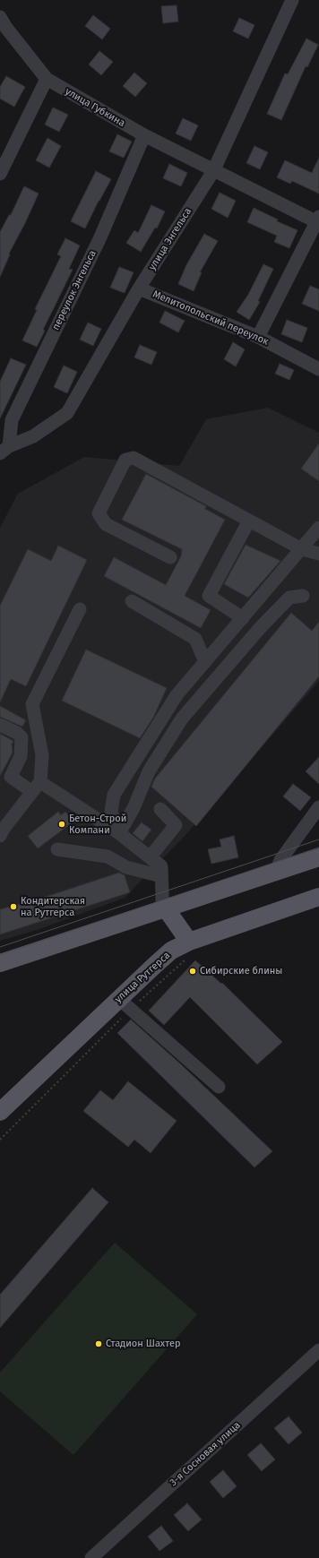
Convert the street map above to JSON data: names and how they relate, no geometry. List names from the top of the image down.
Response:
{
  "streets": {
    "main road": ["улица Рутгерса"],
    "street": [
      "улица Губкина",
      "улица Энгельса",
      "переулок Энгельса",
      "Мелитопольский переулок",
      "3-я Сосновая улица"
    ]
  },
  "crossings": [
    ["улица Губкина", "улица Энгельса"],
    ["улица Губкина", "переулок Энгельса"],
    ["улица Энгельса", "переулок Энгельса"],
    ["улица Энгельса", "Мелитопольский переулок"]
  ],
  "places": [
    "Бетон-Строй Компани",
    "Кондитерская на Рутгерса",
    "Сибирские блины",
    "Стадион Шахтер"
  ]
}
